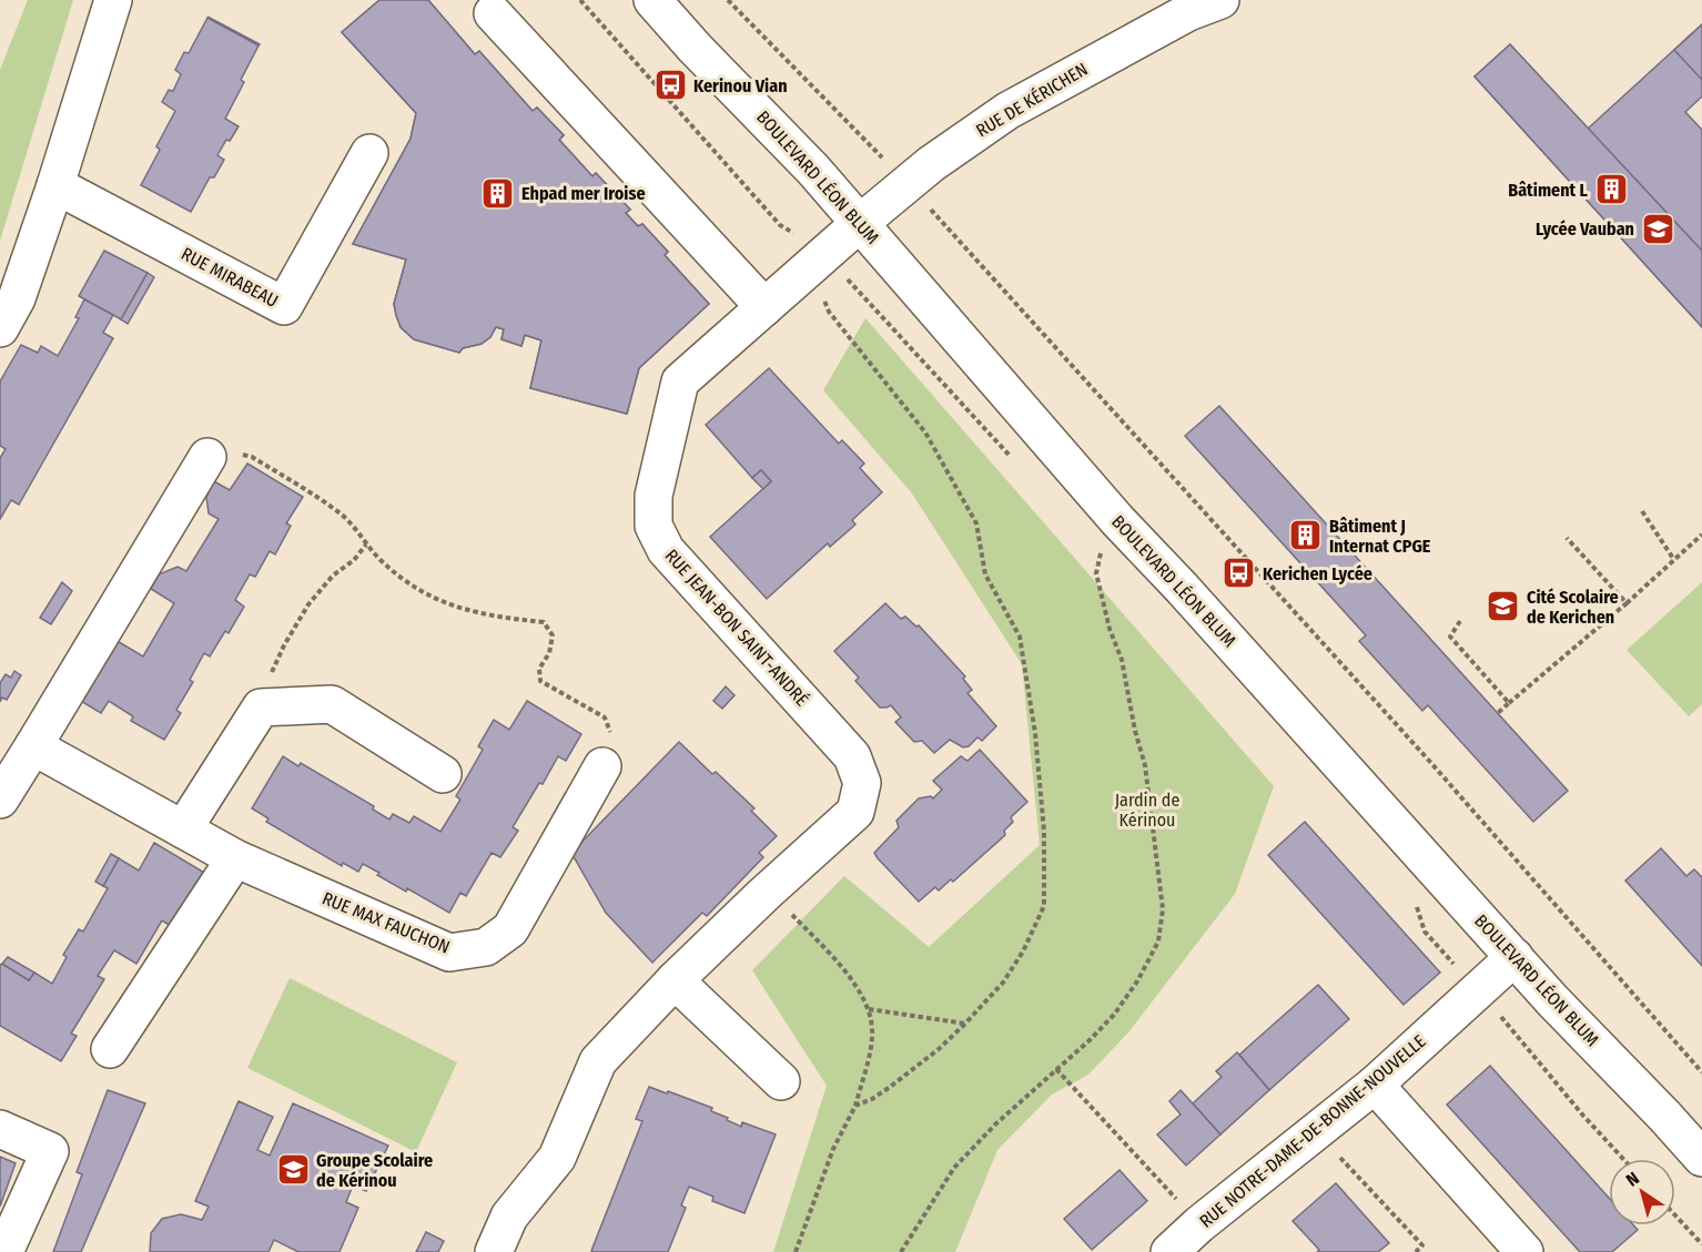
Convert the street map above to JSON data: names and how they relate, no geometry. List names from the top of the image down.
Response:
{
  "streets": {
    "street": [
      "RUE DE KÉRICHEN",
      "BOULEVARD LÉON BLUM",
      "RUE MIRABEAU",
      "RUE JEAN-BON SAINT-ANDRÉ",
      "RUE MAX FAUCHON",
      "RUE NOTRE-DAME-DE-BONNE-NOUVELLE"
    ]
  },
  "crossings": [
    ["RUE DE KÉRICHEN", "BOULEVARD LÉON BLUM"],
    ["RUE DE KÉRICHEN", "RUE JEAN-BON SAINT-ANDRÉ"],
    ["BOULEVARD LÉON BLUM", "RUE JEAN-BON SAINT-ANDRÉ"],
    ["BOULEVARD LÉON BLUM", "RUE NOTRE-DAME-DE-BONNE-NOUVELLE"]
  ],
  "parks": ["Jardin de Kérinou"],
  "places": {
    "bus stop": ["Kerinou Vian", "Kerichen Lycée"],
    "building": ["Bâtiment L", "Ehpad mer Iroise", "Bâtiment J Internat CPGE"],
    "school or university": ["Lycée Vauban", "Cité Scolaire de Kerichen", "Groupe Scolaire de Kérinou"]
  },
  "north": "top left"
}
